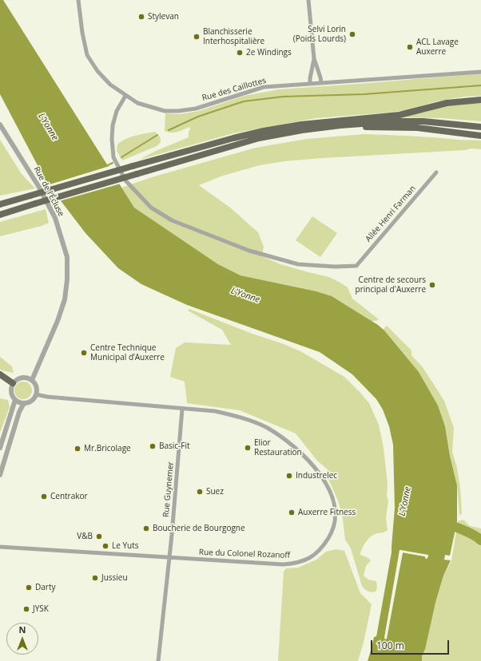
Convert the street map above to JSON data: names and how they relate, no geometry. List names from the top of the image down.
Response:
{
  "streets": {
    "street": [
      "Rue des Caillottes",
      "Rue de l'Écluse",
      "Allée Henri Farman",
      "Rue Guynemer",
      "Rue du Colonel Rozanoff"
    ]
  },
  "crossings": [
    ["Rue des Caillottes", "Allée Henri Farman"],
    ["Rue Guynemer", "Rue du Colonel Rozanoff"]
  ],
  "water": ["L'Yonne"],
  "places": [
    "Stylevan",
    "Selvi Lorin (Poids Lourds)",
    "Blanchisserie Interhospitalière",
    "ACL Lavage Auxerre",
    "2e Windings",
    "Centre de secours principal d'Auxerre",
    "Centre Technique Municipal d’Auxerre",
    "Basic-Fit",
    "Elior Restauration",
    "Mr.Bricolage",
    "Industrelec",
    "Suez",
    "Centrakor",
    "Auxerre Fitness",
    "Boucherie de Bourgogne",
    "V&B",
    "Le Yuts",
    "Jussieu",
    "Darty",
    "JYSK"
  ],
  "scale_bar": "100 m",
  "north": "top"
}
